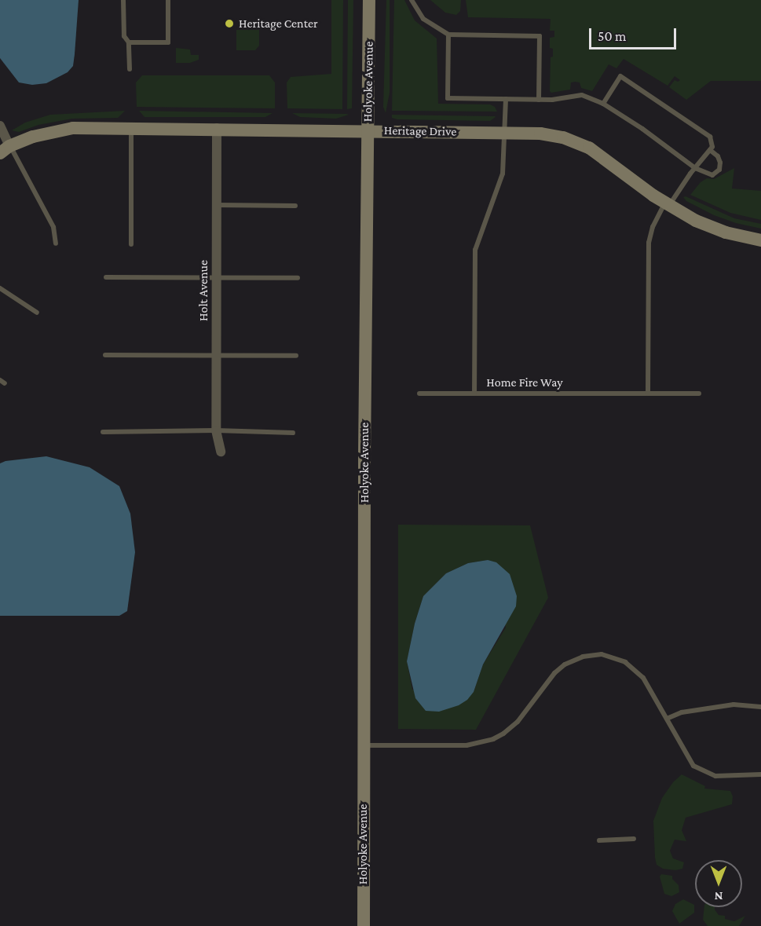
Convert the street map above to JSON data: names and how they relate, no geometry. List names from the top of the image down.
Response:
{
  "streets": {
    "street": ["Holyoke Avenue", "Heritage Drive", "Holt Avenue"],
    "lane": ["Home Fire Way"]
  },
  "crossings": [
    ["Holyoke Avenue", "Heritage Drive"],
    ["Heritage Drive", "Holt Avenue"],
    ["Heritage Drive", "Home Fire Way"]
  ],
  "places": ["Heritage Center"],
  "scale_bar": "50 m",
  "north": "bottom"
}
